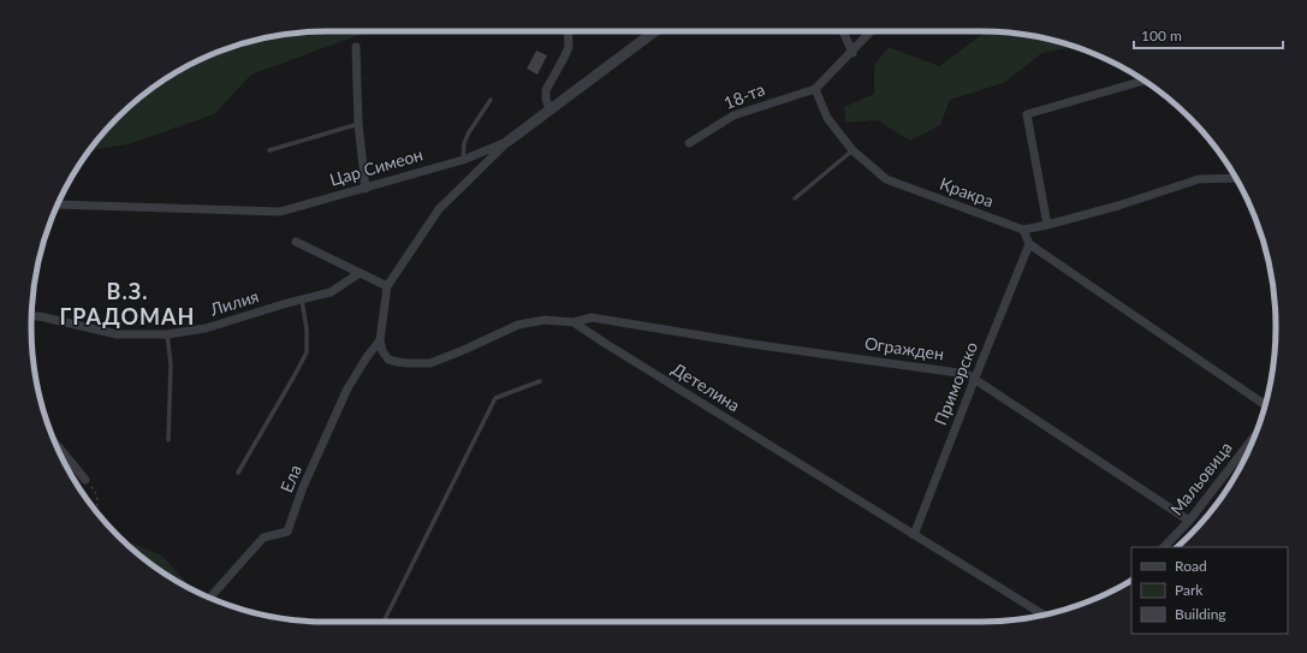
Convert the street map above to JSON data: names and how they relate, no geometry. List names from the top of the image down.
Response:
{
  "streets": {
    "street": [
      "18-та",
      "Цар Симеон",
      "Кракра",
      "Лилия",
      "Огражден",
      "Приморско",
      "Детелина",
      "Ела",
      "Мальовица"
    ]
  },
  "crossings": [
    ["18-та", "Кракра"],
    ["Огражден", "Приморско"],
    ["Огражден", "Детелина"],
    ["Огражден", "Мальовица"],
    ["Приморско", "Детелина"],
    ["Детелина", "Ела"]
  ],
  "districts": ["В.З. ГРАДОМАН"],
  "legend": ["Road", "Park", "Building"],
  "scale_bar": "100 m"
}
